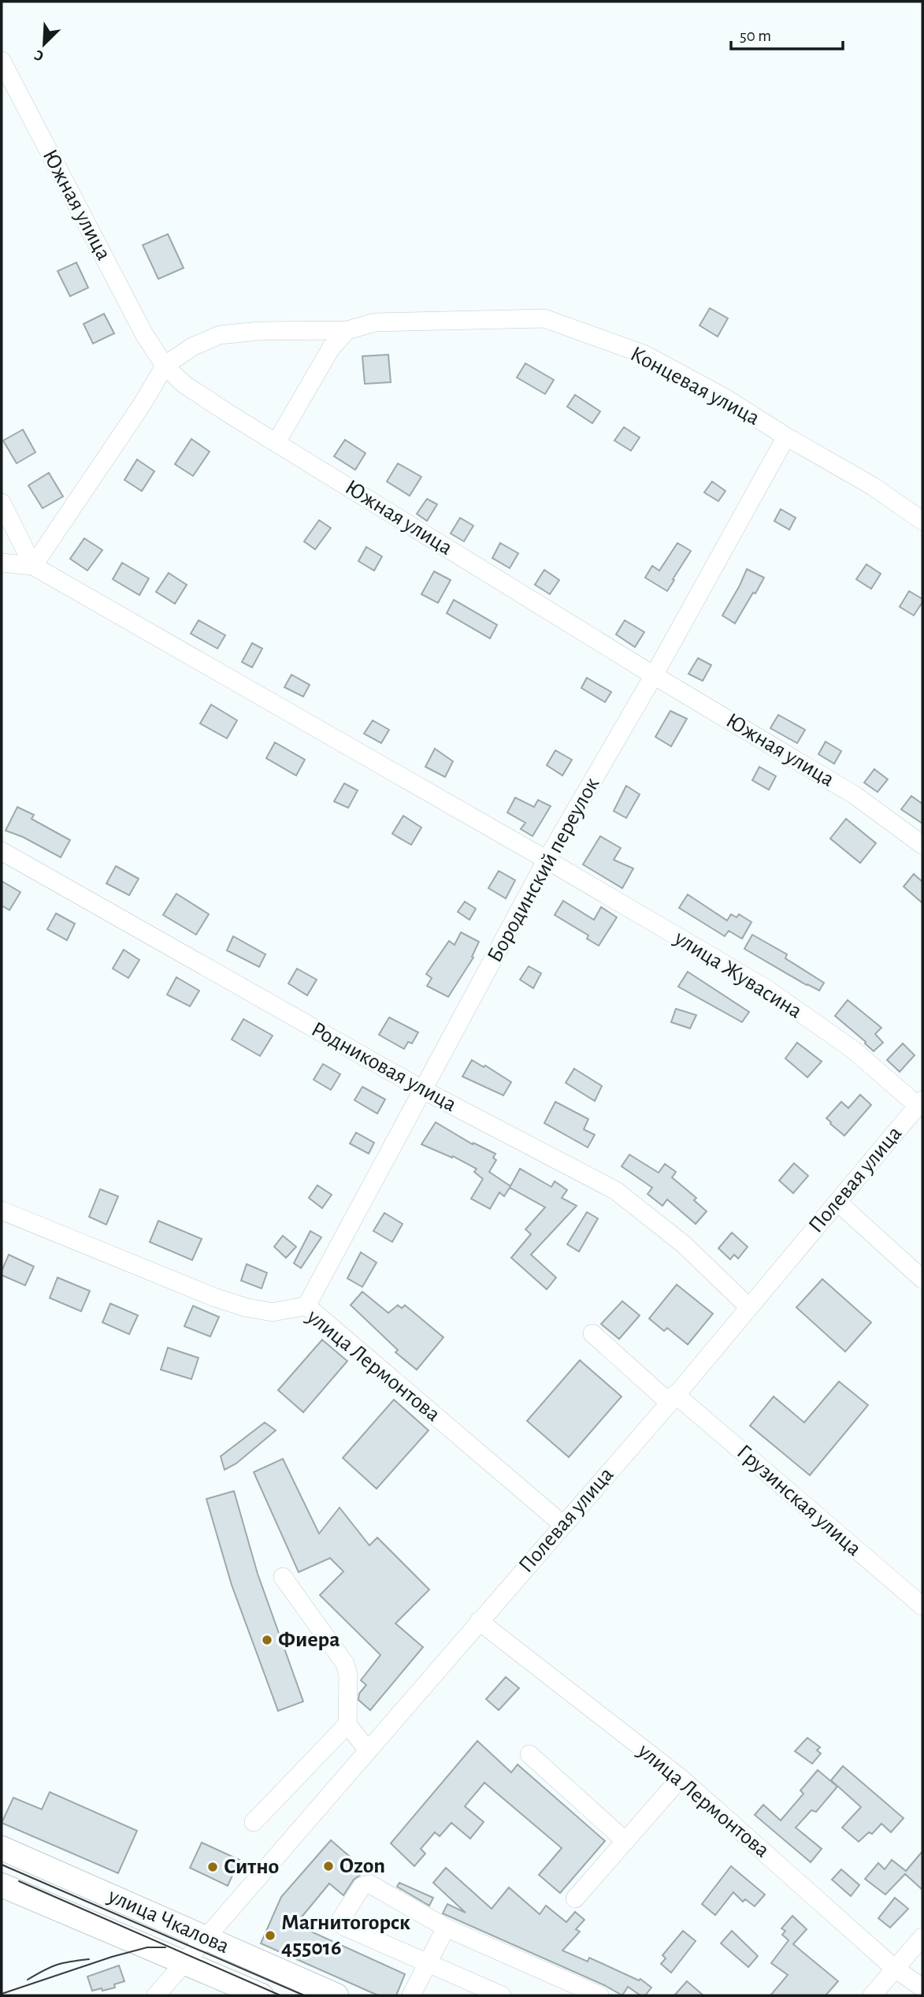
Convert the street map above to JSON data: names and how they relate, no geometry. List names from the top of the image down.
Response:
{
  "streets": {
    "main road": ["улица Чкалова"],
    "street": [
      "Южная улица",
      "Концевая улица",
      "Бородинский переулок",
      "улица Жувасина",
      "Родниковая улица",
      "Полевая улица",
      "улица Лермонтова",
      "Грузинская улица"
    ]
  },
  "crossings": [
    ["Южная улица", "Концевая улица"],
    ["Южная улица", "Бородинский переулок"],
    ["Концевая улица", "Бородинский переулок"],
    ["Бородинский переулок", "улица Жувасина"],
    ["Бородинский переулок", "Родниковая улица"],
    ["Бородинский переулок", "улица Лермонтова"],
    ["улица Жувасина", "Полевая улица"],
    ["Родниковая улица", "Полевая улица"],
    ["Полевая улица", "улица Лермонтова"],
    ["Полевая улица", "Грузинская улица"],
    ["Полевая улица", "улица Чкалова"]
  ],
  "places": [
    "Фиера",
    "Ozon",
    "Ситно",
    "Магнитогорск 455016"
  ],
  "scale_bar": "50 m",
  "north": "bottom left"
}
